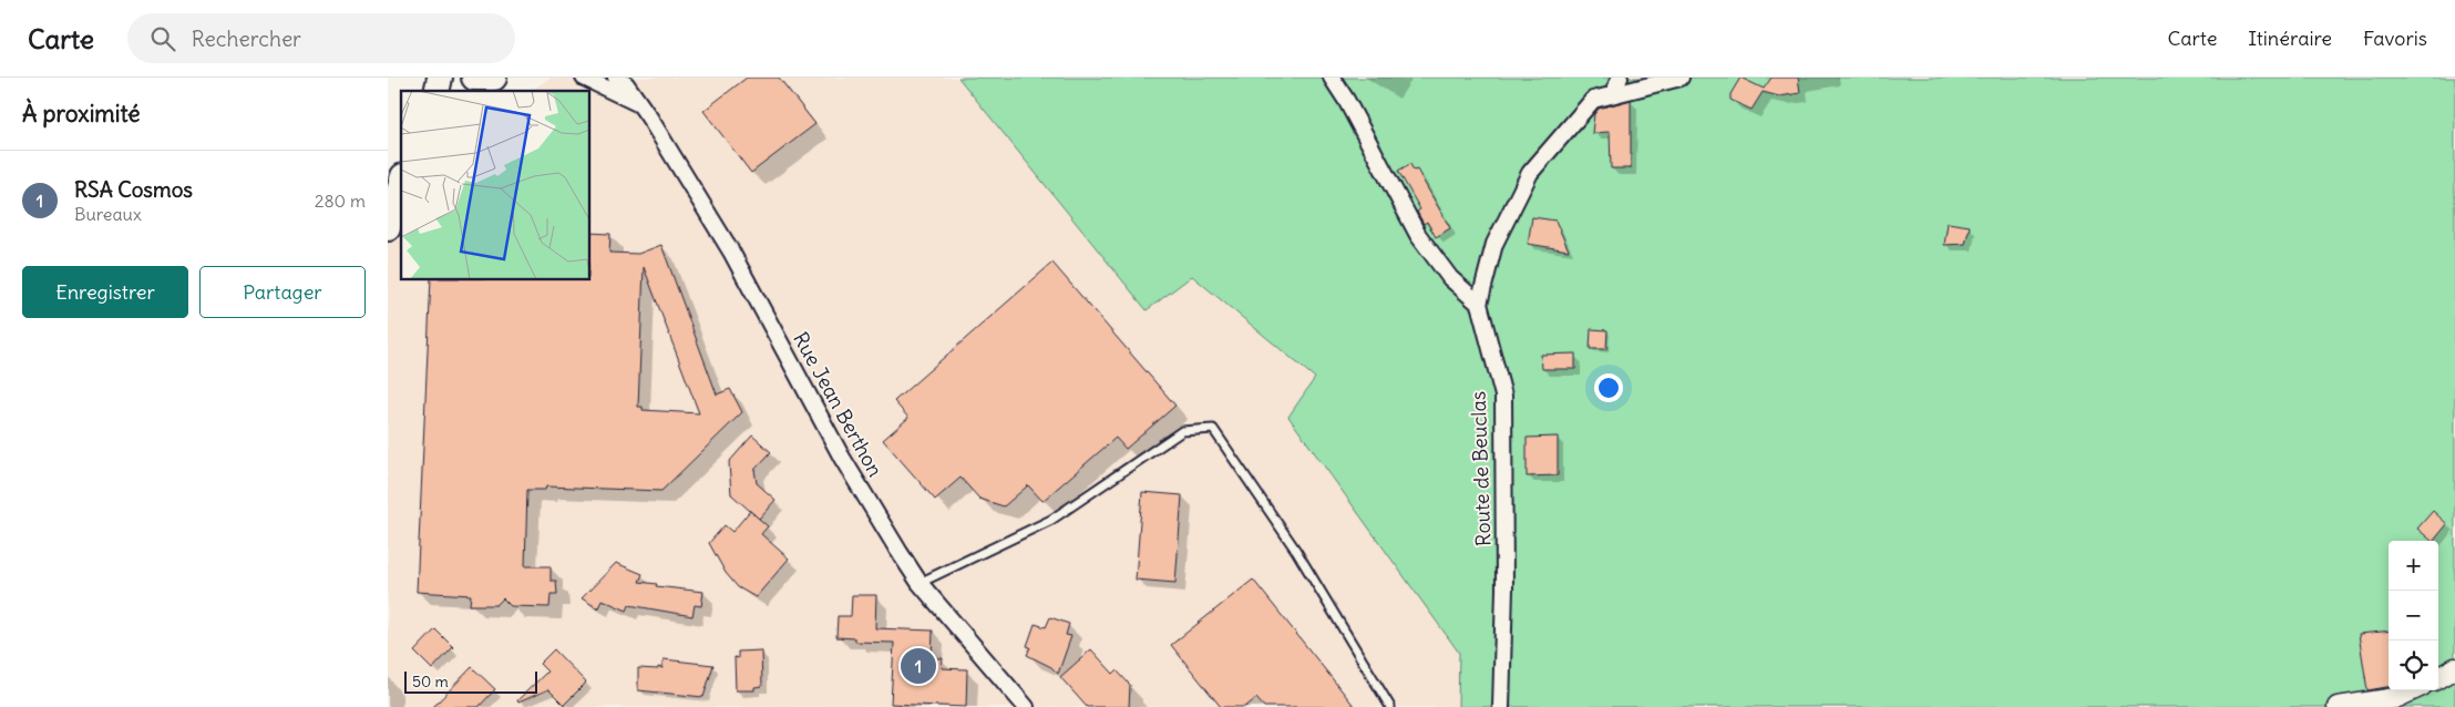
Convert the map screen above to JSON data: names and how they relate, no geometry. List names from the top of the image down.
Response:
{
  "streets": {
    "street": ["Rue Jean Berthon", "Route de Beuclas"]
  },
  "scale_bar": "50 m",
  "page": {
    "header": "Carte",
    "search": "Rechercher",
    "nav": ["Carte", "Itinéraire", "Favoris"],
    "heading": "À proximité",
    "list": [
      {
        "mark": "1",
        "name": "RSA Cosmos",
        "note": "Bureaux",
        "value": "280 m"
      }
    ],
    "buttons": ["Enregistrer", "Partager"],
    "map_buttons": ["+", "−"],
    "pins": "1",
    "scale": "50 m"
  }
}
